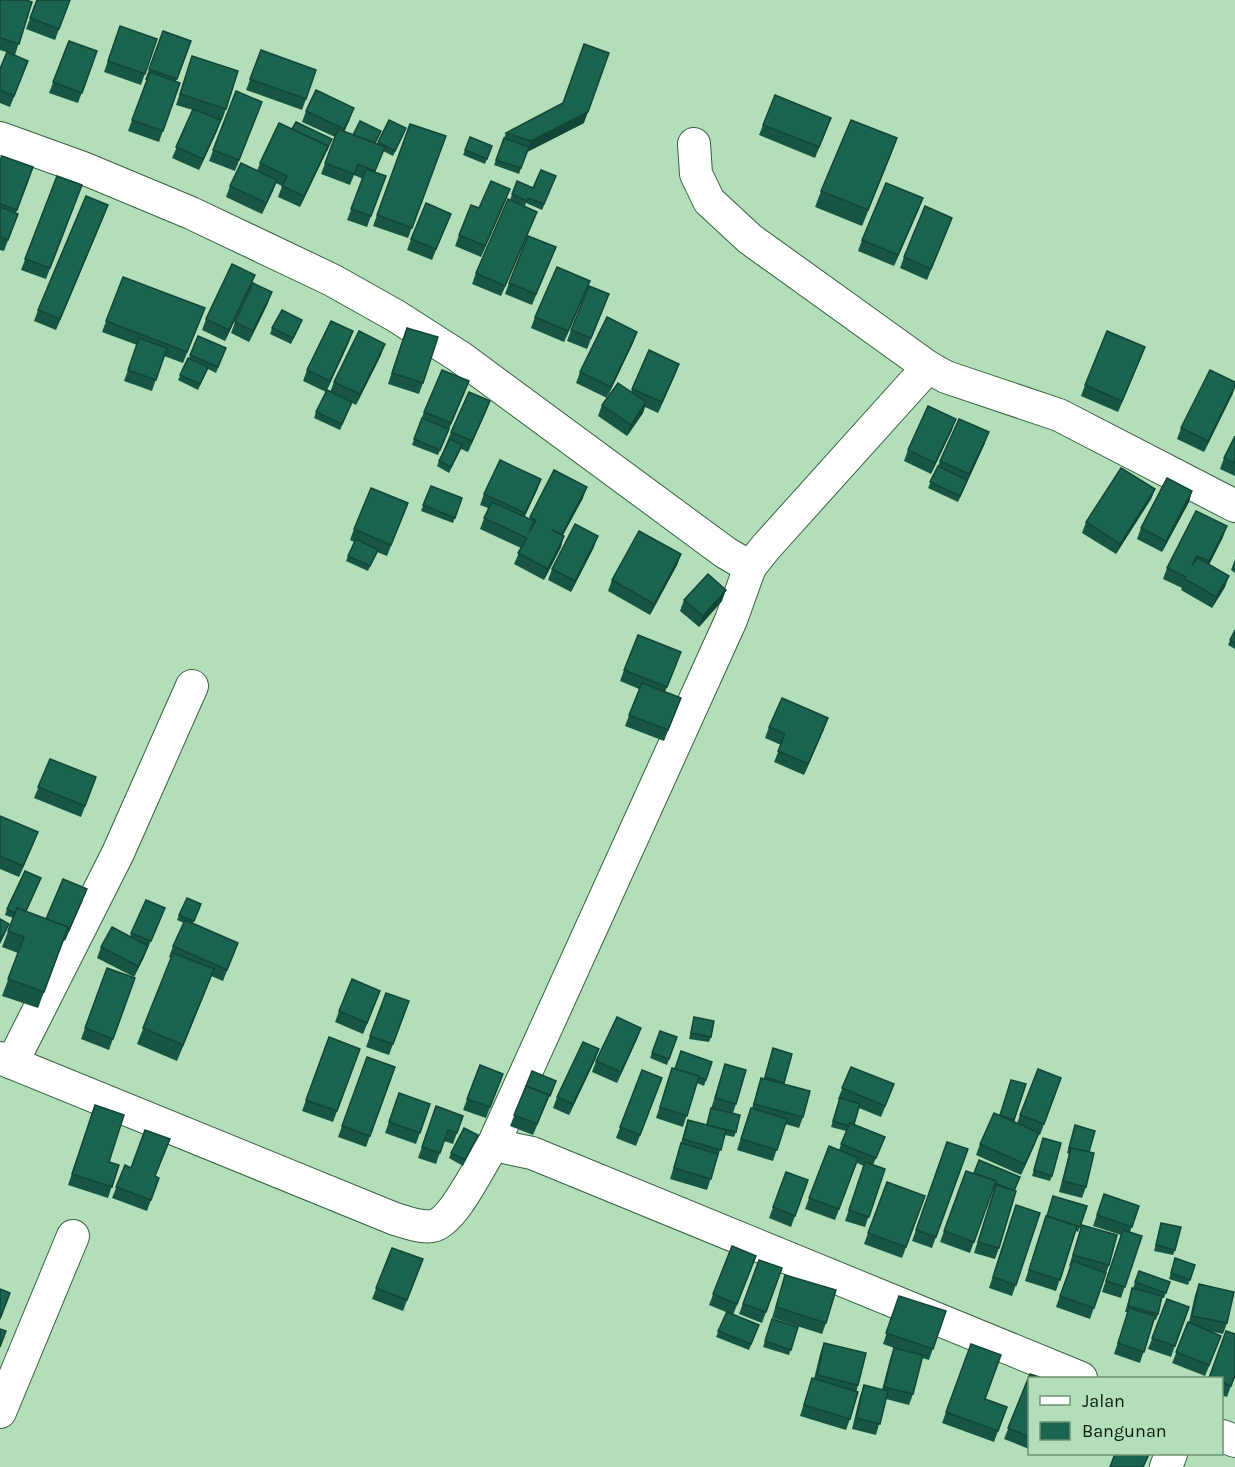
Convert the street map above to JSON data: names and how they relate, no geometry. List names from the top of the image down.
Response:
{
  "legend": ["Jalan", "Bangunan"]
}
